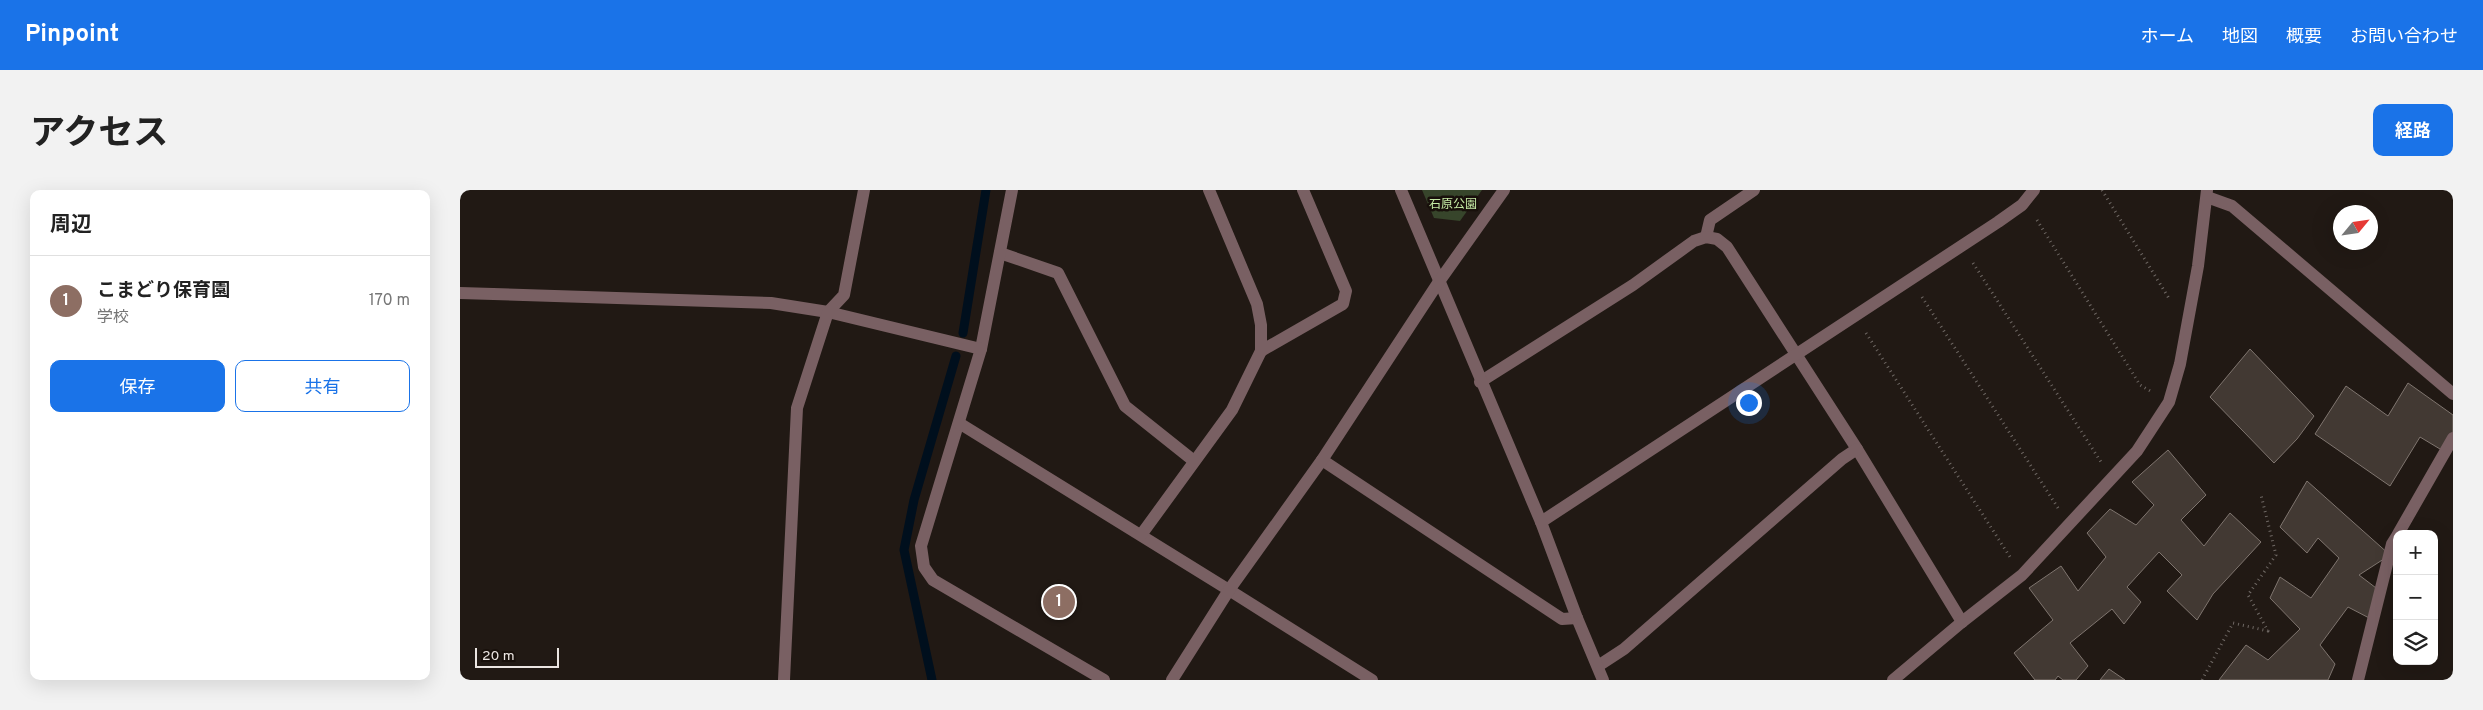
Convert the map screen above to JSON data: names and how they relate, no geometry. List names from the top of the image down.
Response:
{
  "parks": ["石原公園"],
  "scale_bar": "20 m",
  "north": "top right",
  "page": {
    "header": "Pinpoint",
    "nav": [
      "ホーム",
      "地図",
      "概要",
      "お問い合わせ"
    ],
    "title": "アクセス",
    "buttons": [
      "経路",
      ["保存", "共有"]
    ],
    "heading": "周辺",
    "list": [
      {
        "mark": "1",
        "name": "こまどり保育園",
        "note": "学校",
        "value": "170 m"
      }
    ],
    "map_buttons": ["+", "−"],
    "pins": "1",
    "scale": "20 m"
  }
}
